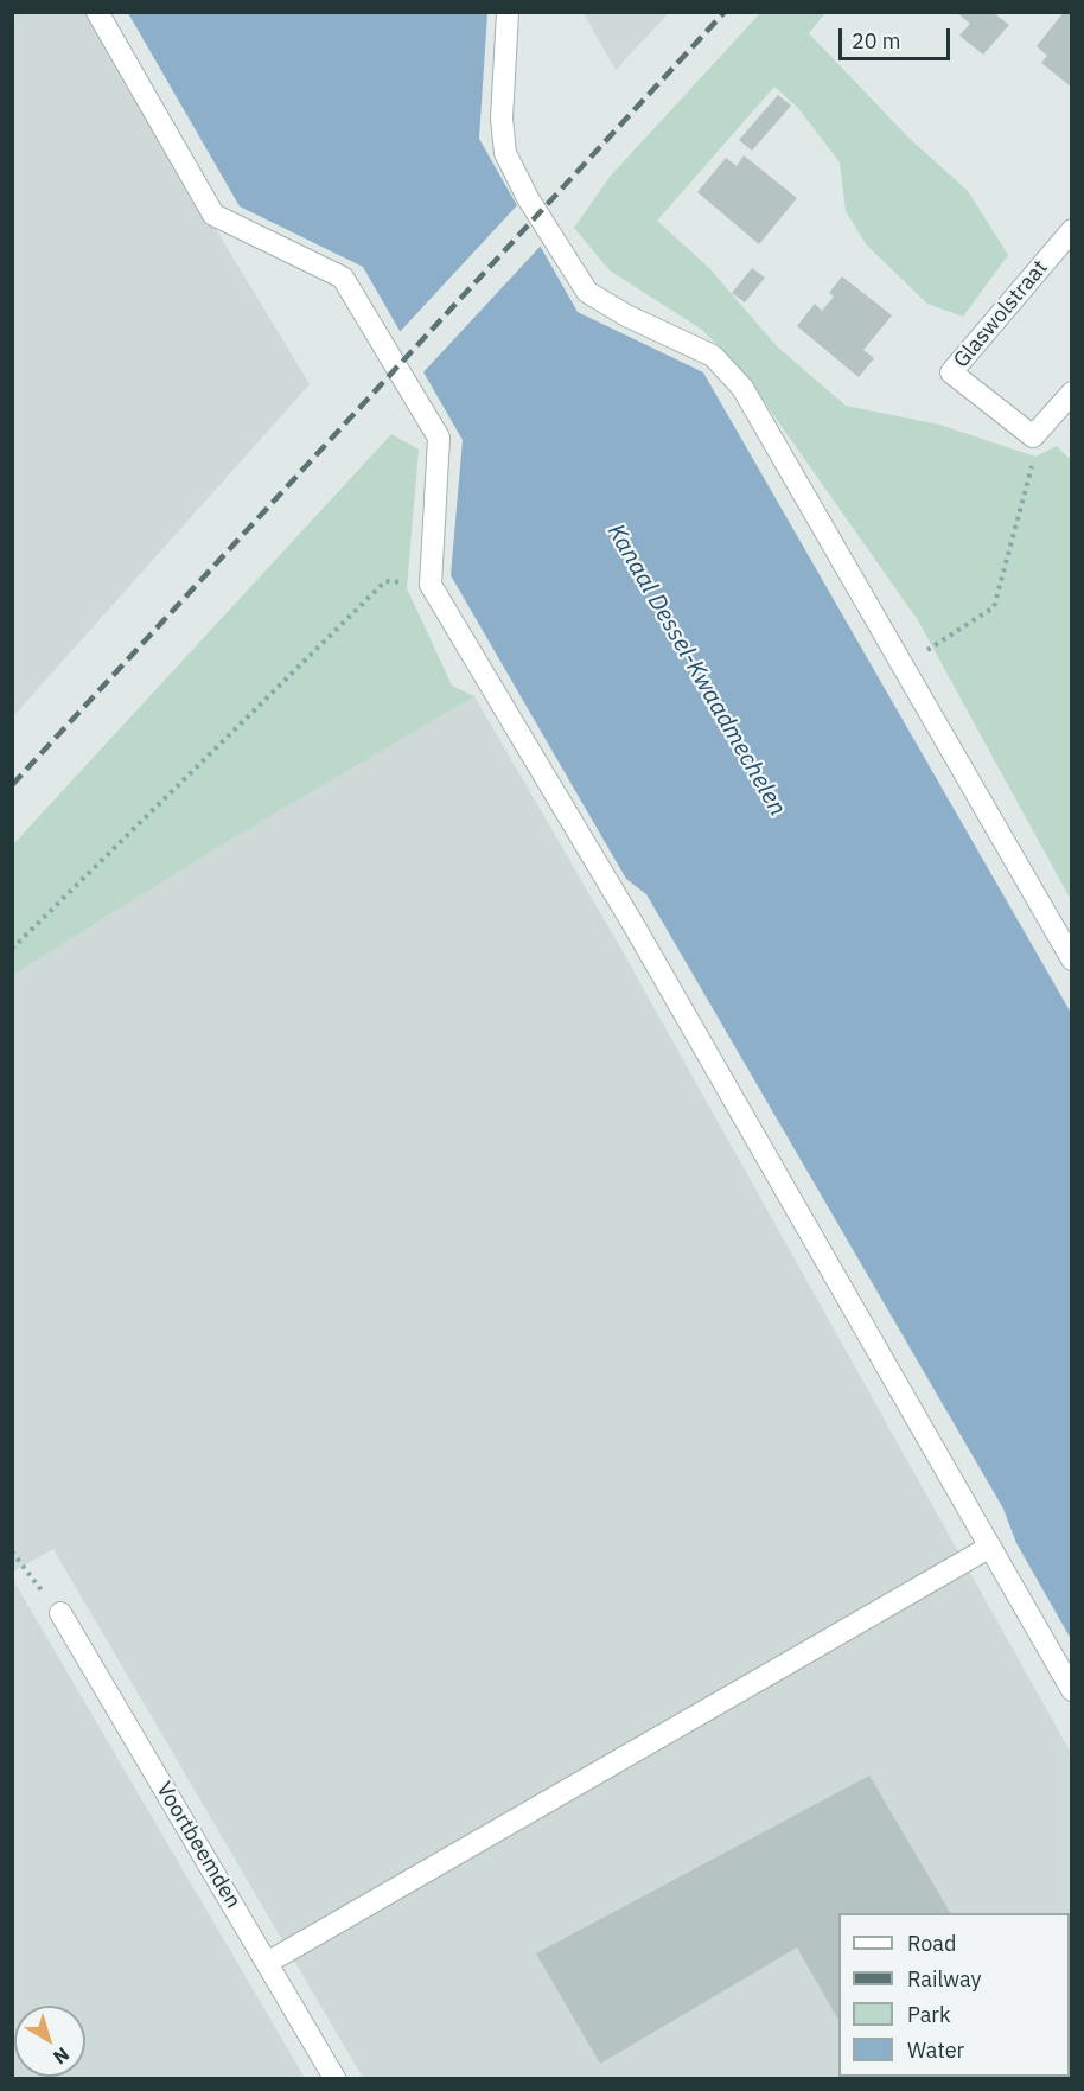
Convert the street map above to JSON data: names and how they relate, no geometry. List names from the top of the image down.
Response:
{
  "streets": {
    "street": ["Glaswolstraat", "Voortbeemden"]
  },
  "water": ["Kanaal Dessel-Kwaadmechelen"],
  "legend": [
    "Road",
    "Railway",
    "Park",
    "Water"
  ],
  "scale_bar": "20 m",
  "north": "bottom right"
}
